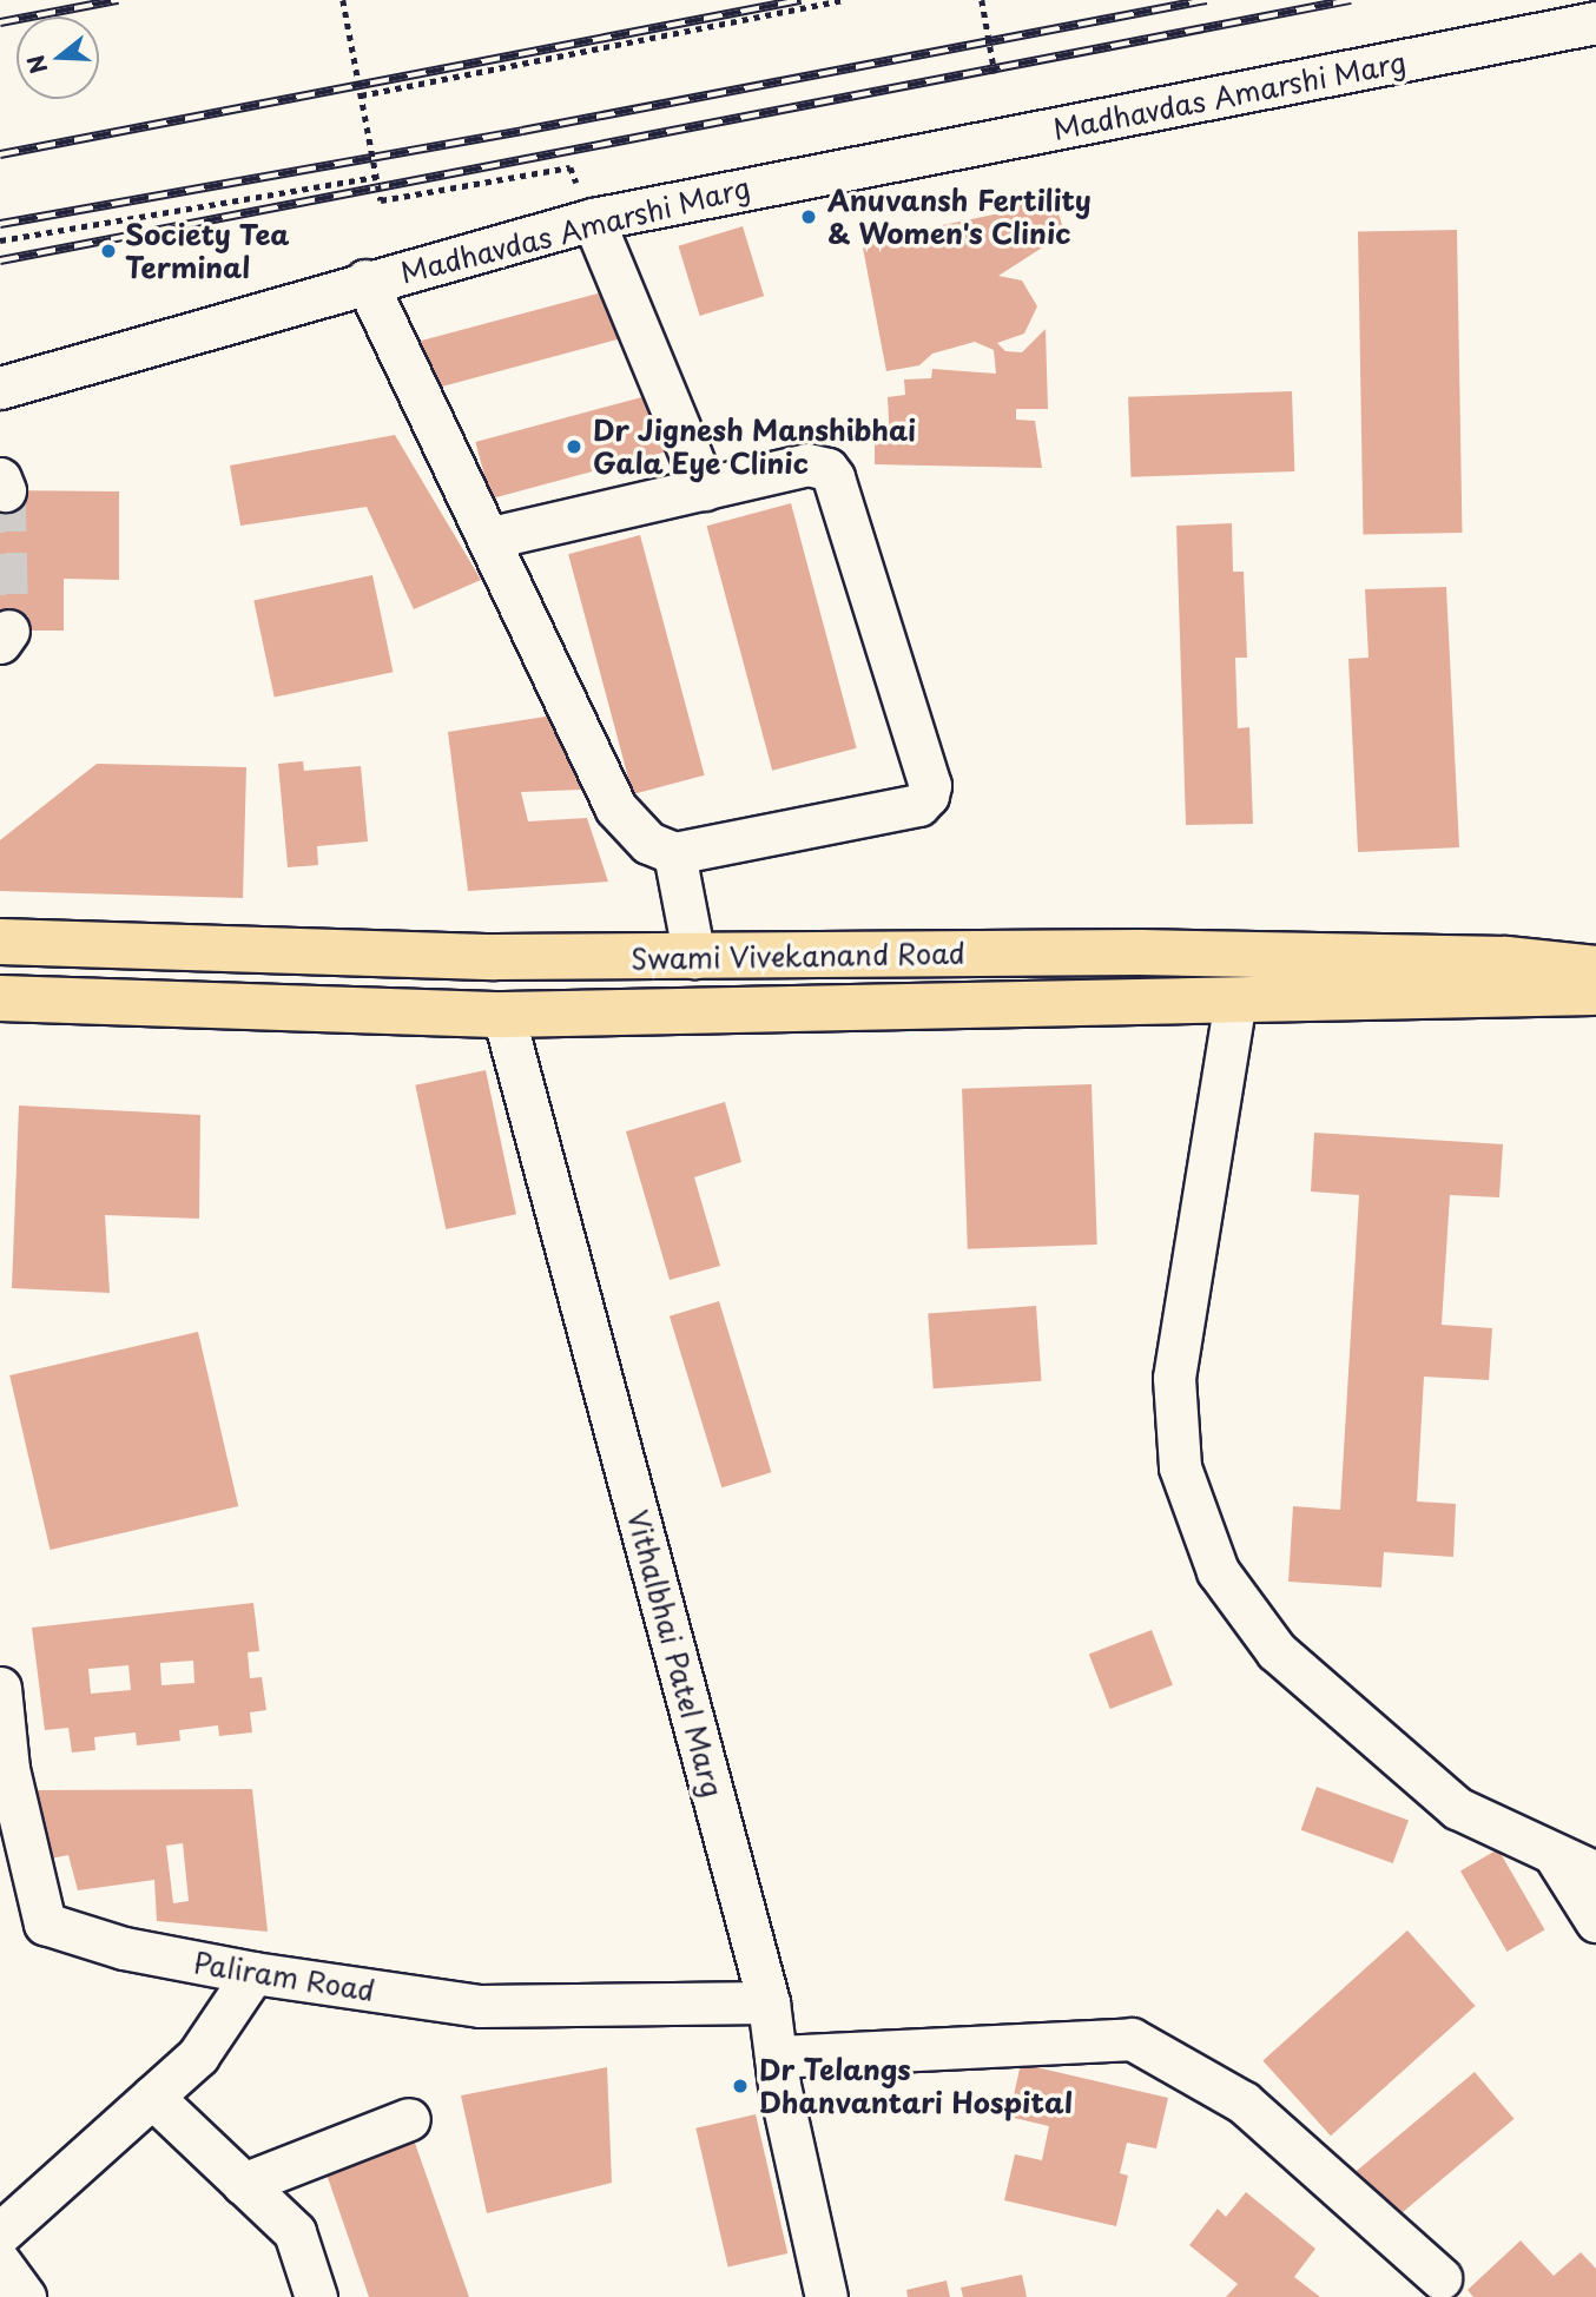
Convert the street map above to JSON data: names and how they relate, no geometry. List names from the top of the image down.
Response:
{
  "streets": {
    "main road": ["Swami Vivekanand Road"],
    "street": ["Madhavdas Amarshi Marg", "Vithalbhai Patel Marg", "Paliram Road"]
  },
  "crossings": [
    ["Swami Vivekanand Road", "Vithalbhai Patel Marg"],
    ["Vithalbhai Patel Marg", "Paliram Road"]
  ],
  "places": [
    "Anuvansh Fertility & Women's Clinic",
    "Society Tea Terminal",
    "Dr Jignesh Manshibhai Gala Eye Clinic",
    "Dr Telangs Dhanvantari Hospital"
  ],
  "north": "left"
}
